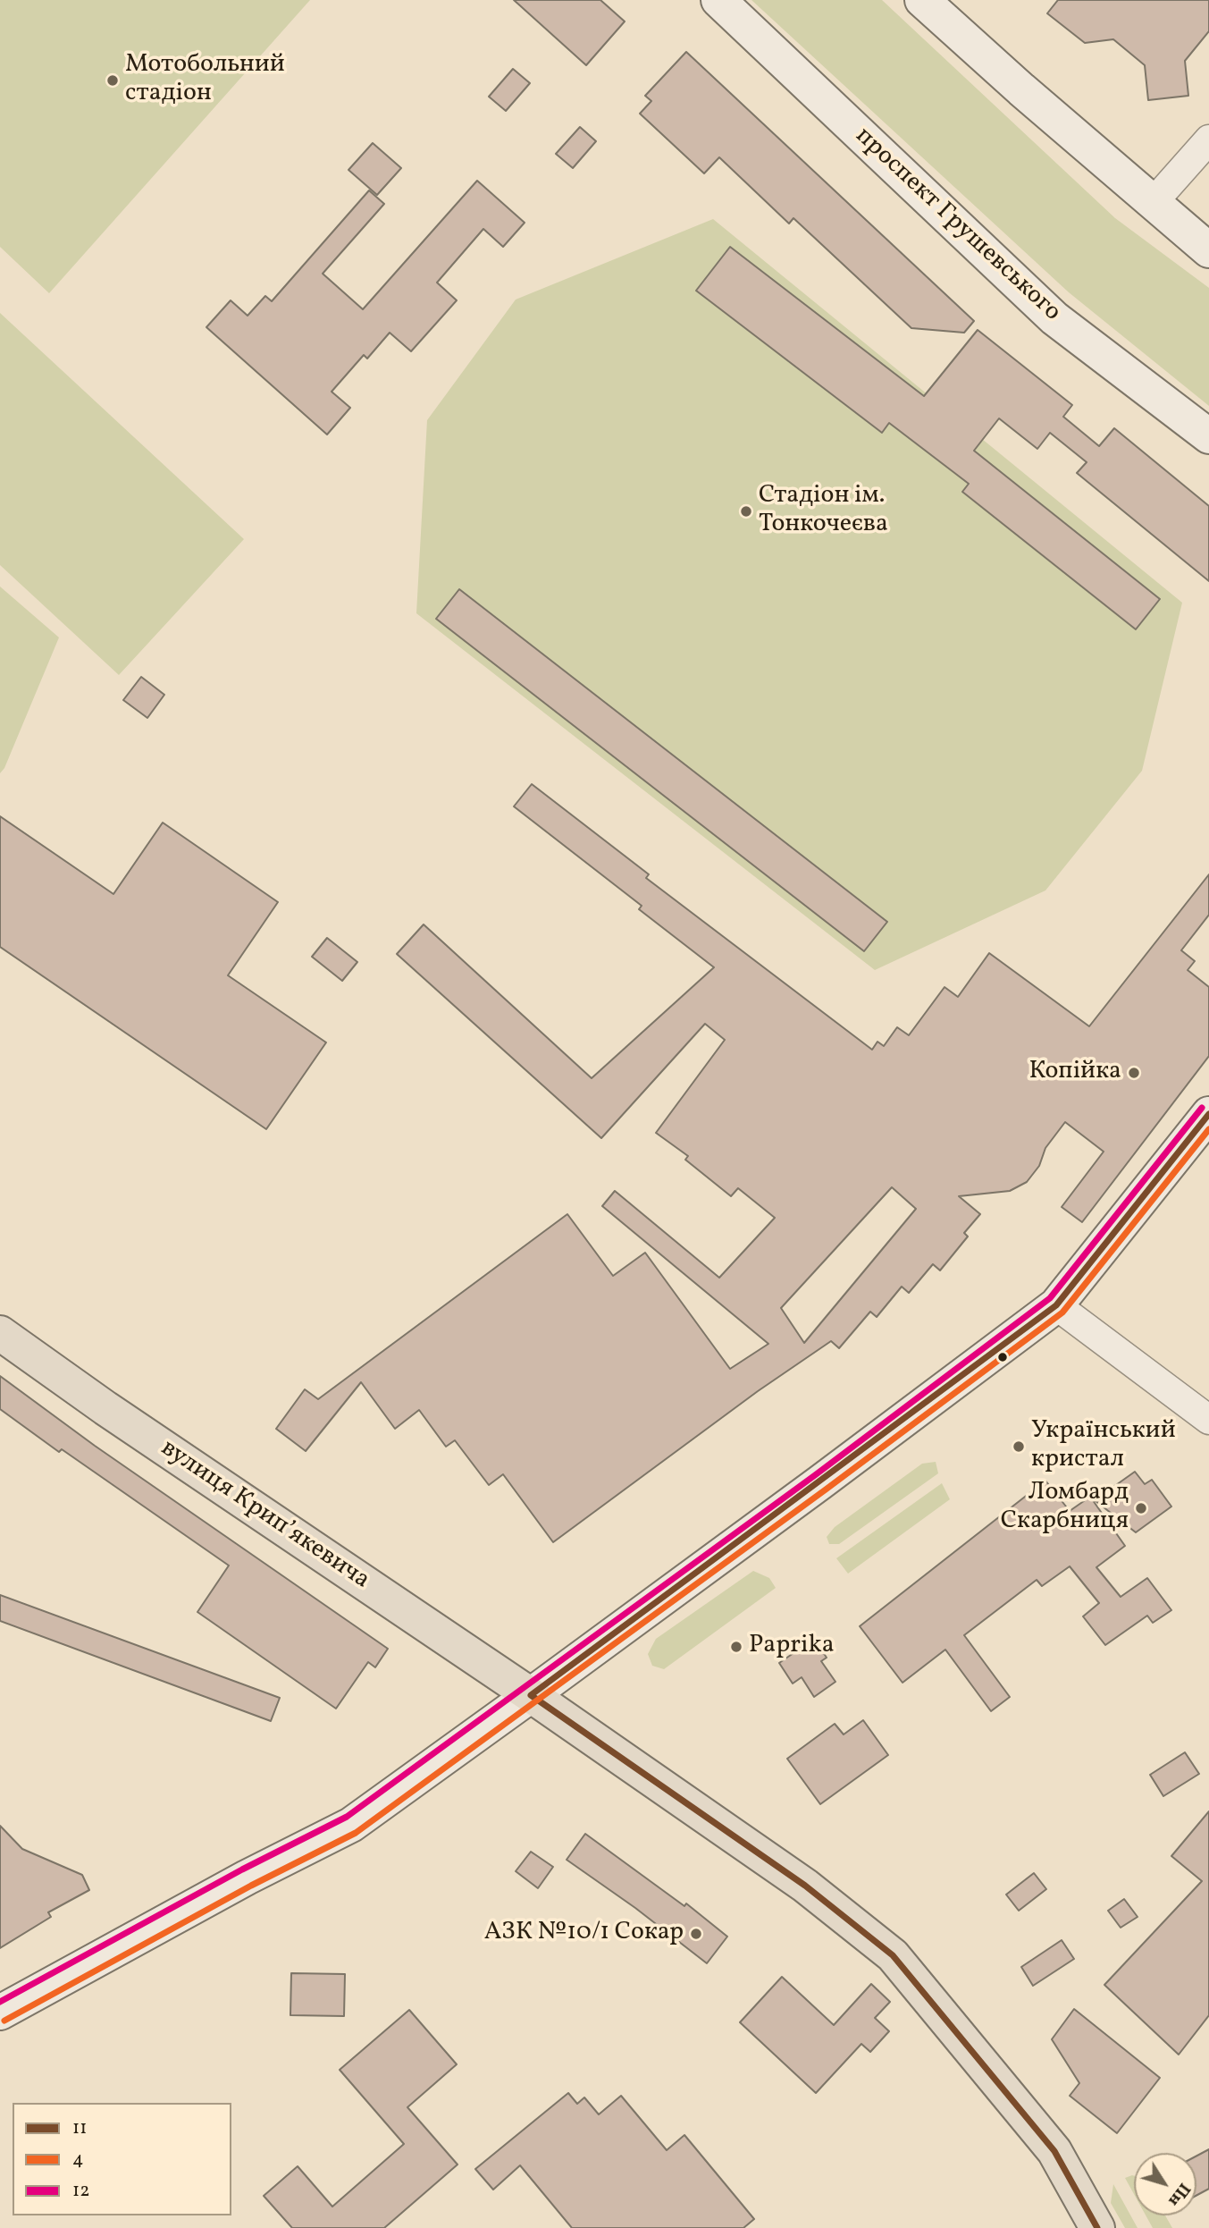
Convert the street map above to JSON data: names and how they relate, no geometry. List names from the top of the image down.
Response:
{
  "streets": {
    "main road": ["проспект Грушевського", "вулиця Крипʼякевича"]
  },
  "places": [
    "Мотобольний стадіон",
    "Стадіон ім. Тонкочеєва",
    "Копійка",
    "Український кристал",
    "Ломбард Скарбниця",
    "Paprika",
    "АЗК №10/1 Сокар"
  ],
  "lines": ["transit line 12", "transit line 11", "transit line 4"],
  "legend": ["11", "4", "12"],
  "north": "bottom right"
}
